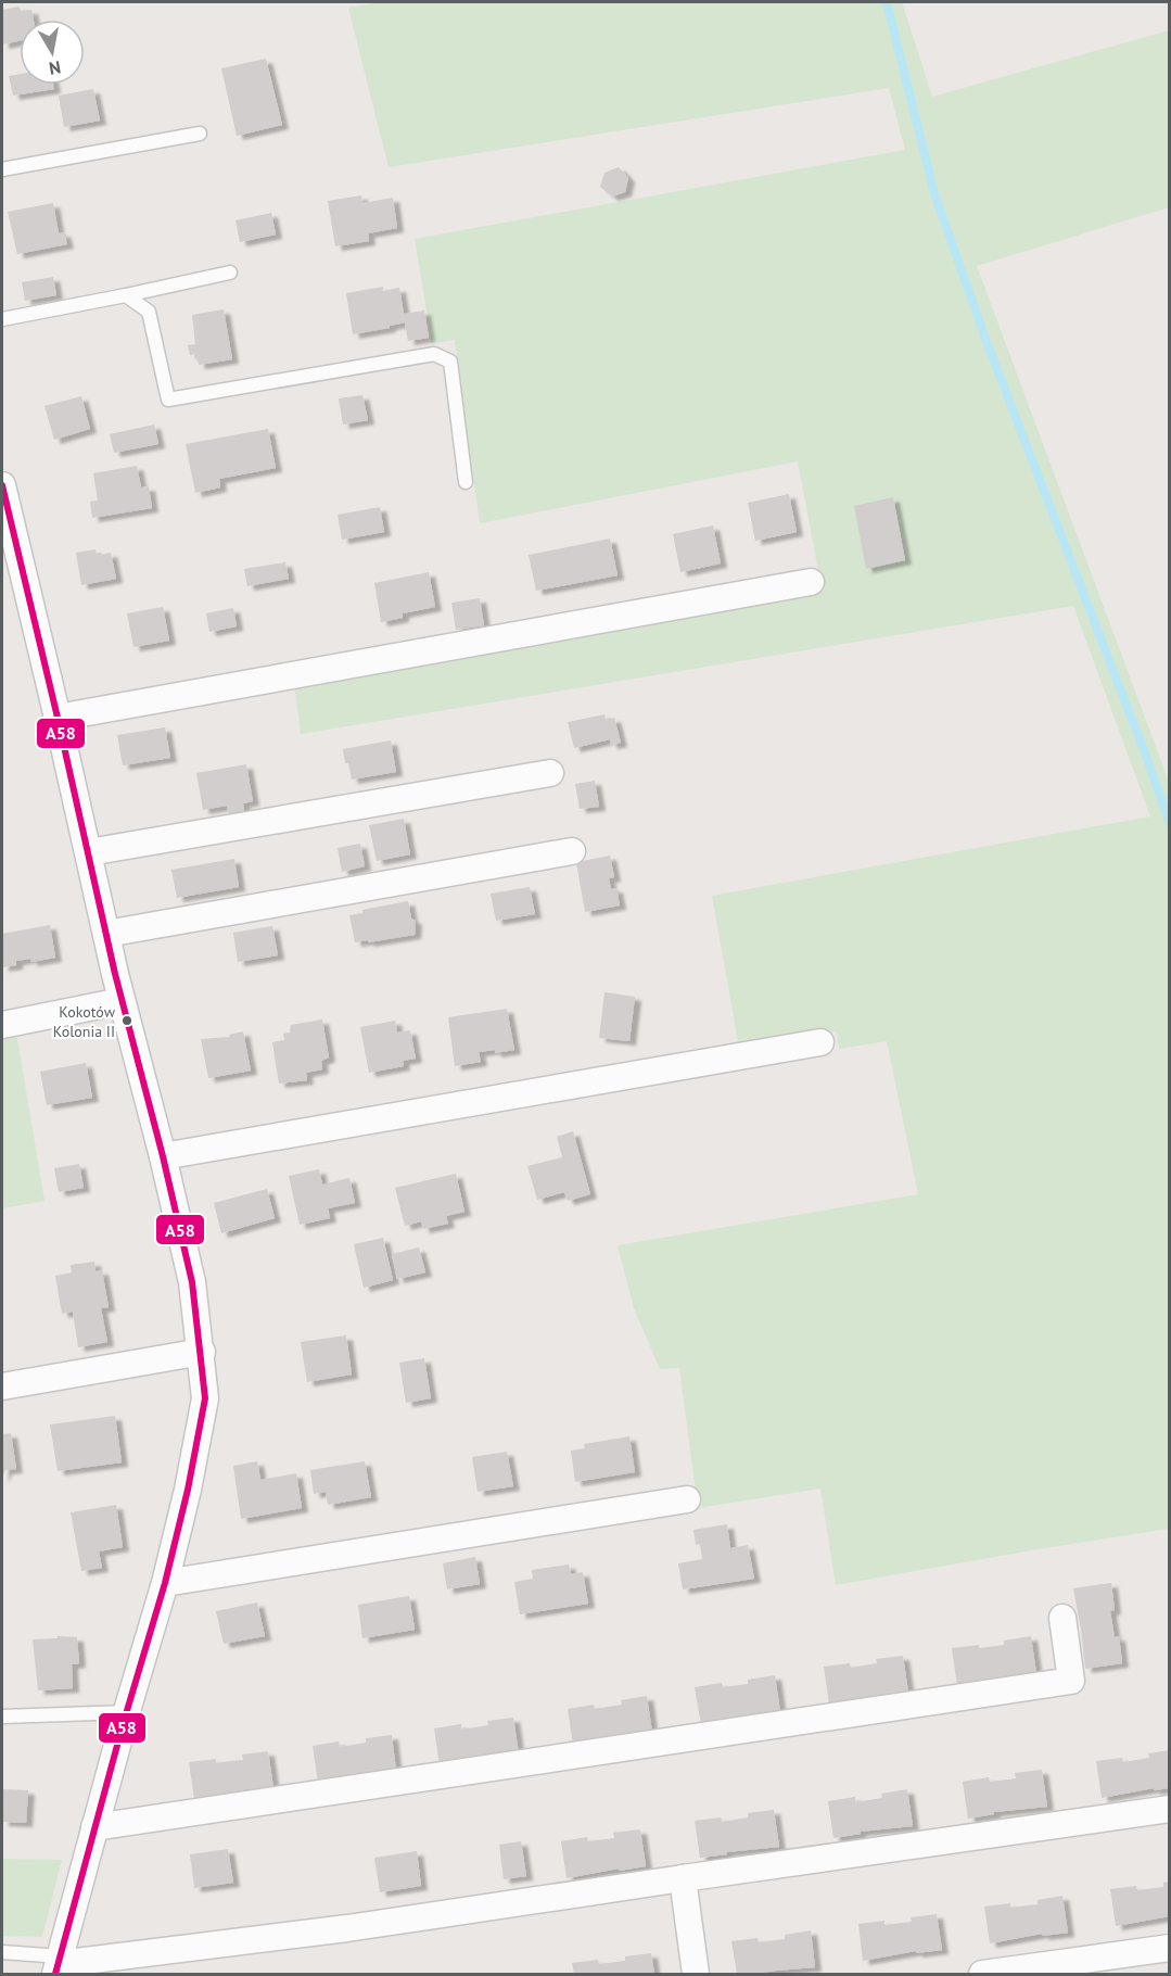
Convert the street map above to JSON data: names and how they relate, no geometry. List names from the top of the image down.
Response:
{
  "places": ["Kokotów Kolonia II"],
  "lines": ["transit line A58"],
  "north": "bottom"
}
